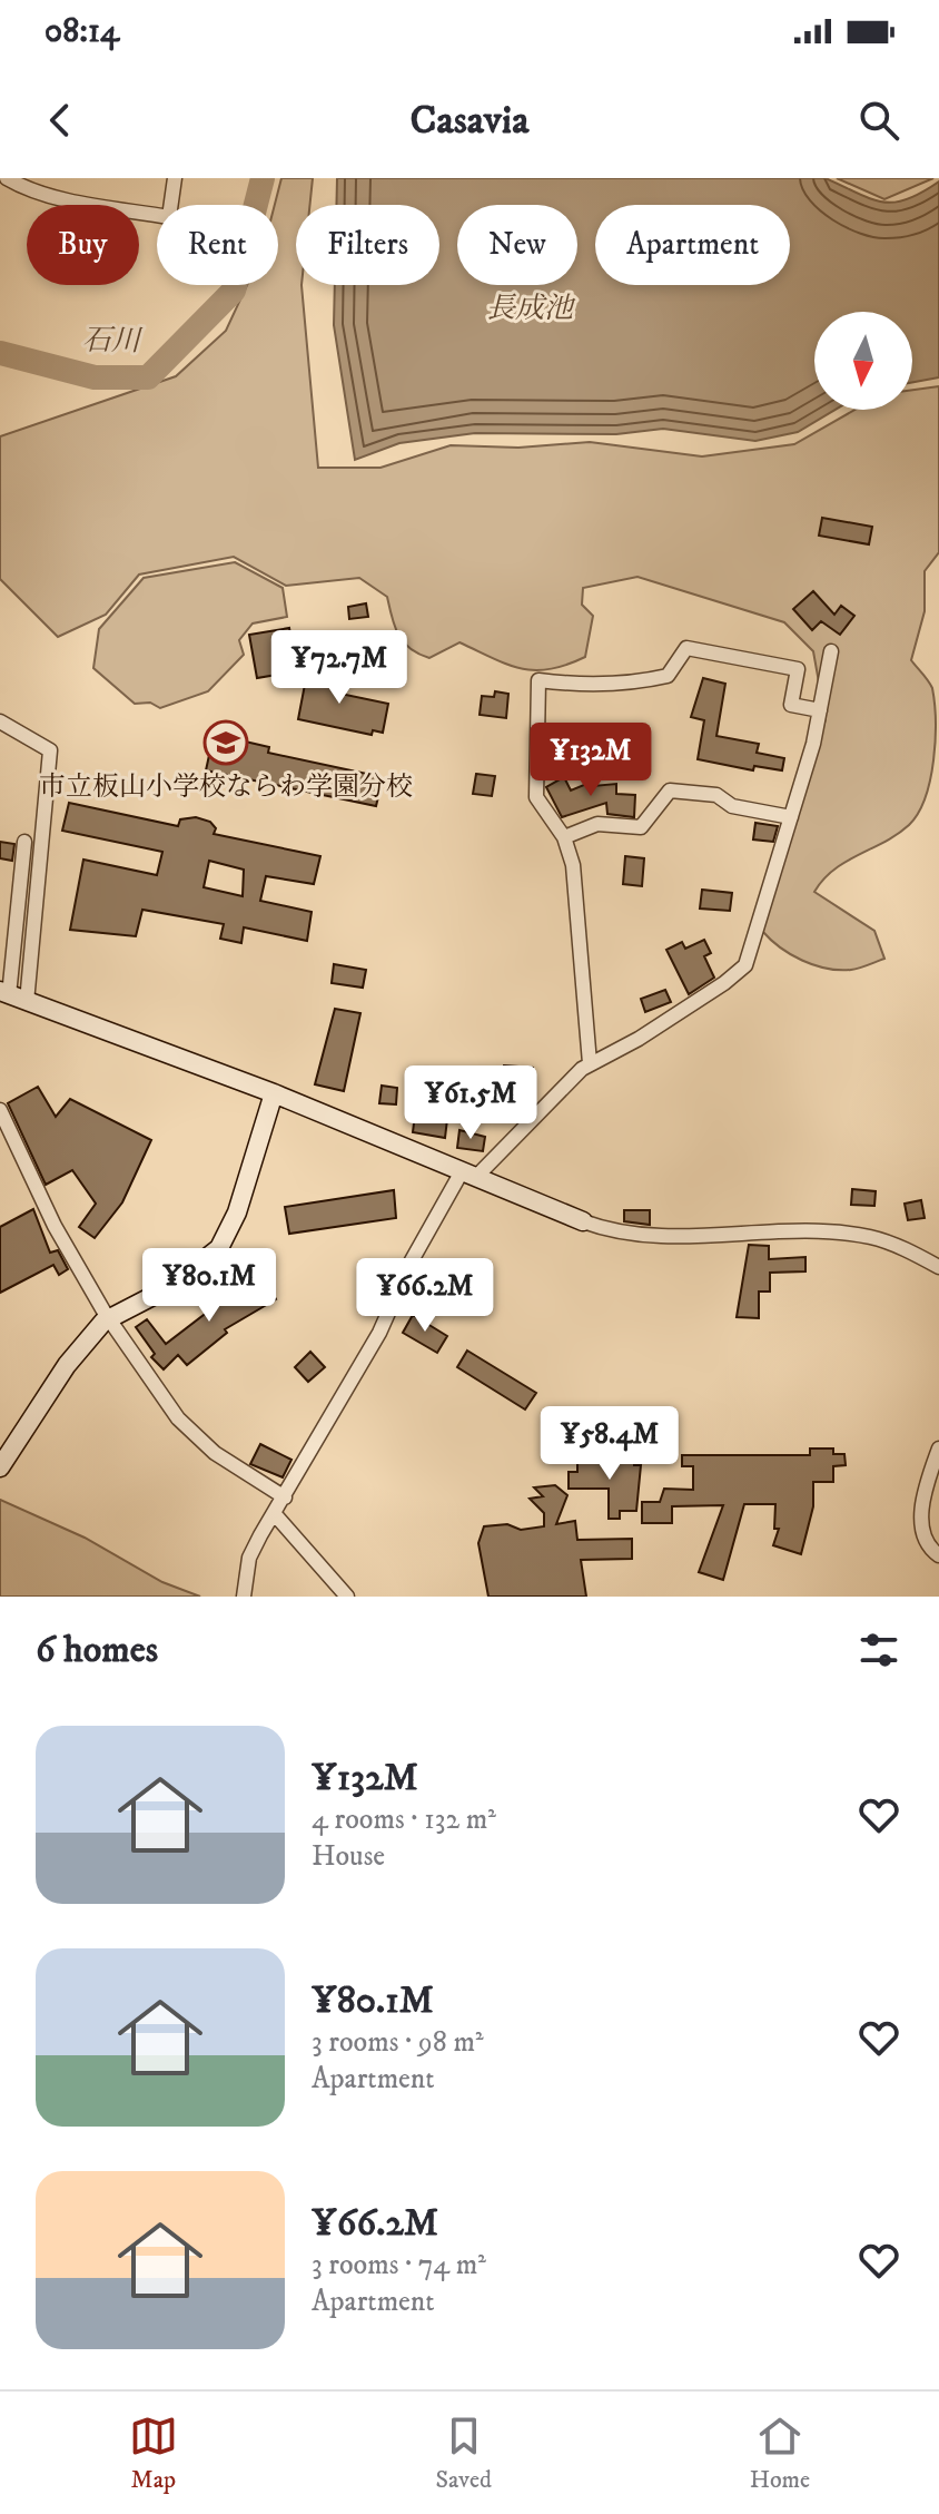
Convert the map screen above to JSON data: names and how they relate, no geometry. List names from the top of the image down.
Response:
{
  "water": ["長成池", "石川"],
  "places": {
    "school or university": ["市立板山小学校ならわ学園分校"]
  },
  "north": "bottom",
  "page": {
    "status": "08:14",
    "header": "Casavia",
    "chip": [
      "Buy",
      "Rent",
      "Filters",
      "New",
      "Apartment"
    ],
    "price": [
      "¥72.7M",
      "¥132M",
      "¥61.5M",
      "¥80.1M",
      "¥66.2M",
      "¥58.4M"
    ],
    "heading": "6 homes",
    "list": [
      {
        "name": "¥132M",
        "note": "4 rooms · 132 m² · House"
      },
      {
        "name": "¥80.1M",
        "note": "3 rooms · 98 m² · Apartment"
      },
      {
        "name": "¥66.2M",
        "note": "3 rooms · 74 m² · Apartment"
      }
    ],
    "tabs": ["Map", "Saved", "Home"]
  }
}
